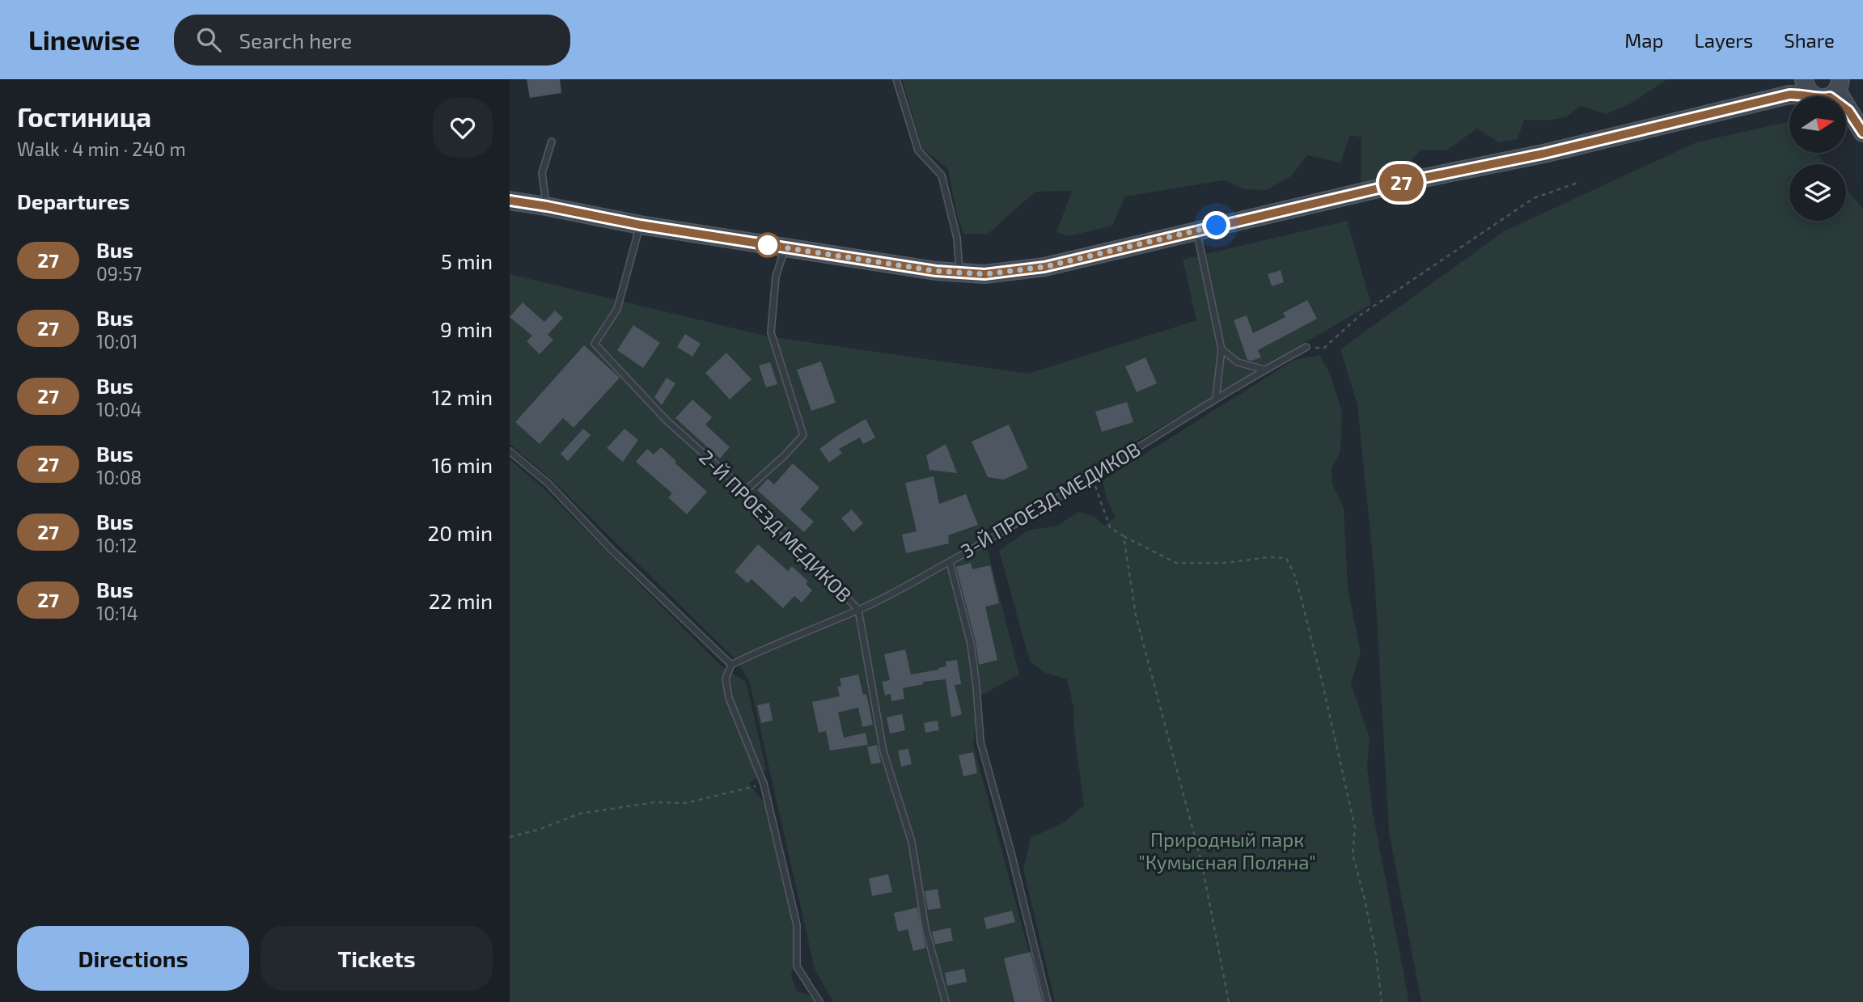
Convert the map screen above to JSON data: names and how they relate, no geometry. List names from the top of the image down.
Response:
{
  "streets": {
    "lane": ["3-Й ПРОЕЗД МЕДИКОВ", "2-Й ПРОЕЗД МЕДИКОВ"]
  },
  "parks": ["Природный парк \"Кумысная Поляна\""],
  "lines": ["bus line 27"],
  "north": "right",
  "page": {
    "header": "Linewise",
    "search": "Search here",
    "nav": ["Map", "Layers", "Share"],
    "heading": [
      ["Гостиница", "Walk · 4 min · 240 m"],
      "Departures"
    ],
    "on_map": "27",
    "list": [
      {
        "mark": "27",
        "name": "Bus",
        "note": "09:57",
        "value": "5 min"
      },
      {
        "mark": "27",
        "name": "Bus",
        "note": "10:01",
        "value": "9 min"
      },
      {
        "mark": "27",
        "name": "Bus",
        "note": "10:04",
        "value": "12 min"
      },
      {
        "mark": "27",
        "name": "Bus",
        "note": "10:08",
        "value": "16 min"
      },
      {
        "mark": "27",
        "name": "Bus",
        "note": "10:12",
        "value": "20 min"
      },
      {
        "mark": "27",
        "name": "Bus",
        "note": "10:14",
        "value": "22 min"
      }
    ],
    "buttons": ["Directions", "Tickets"]
  }
}
